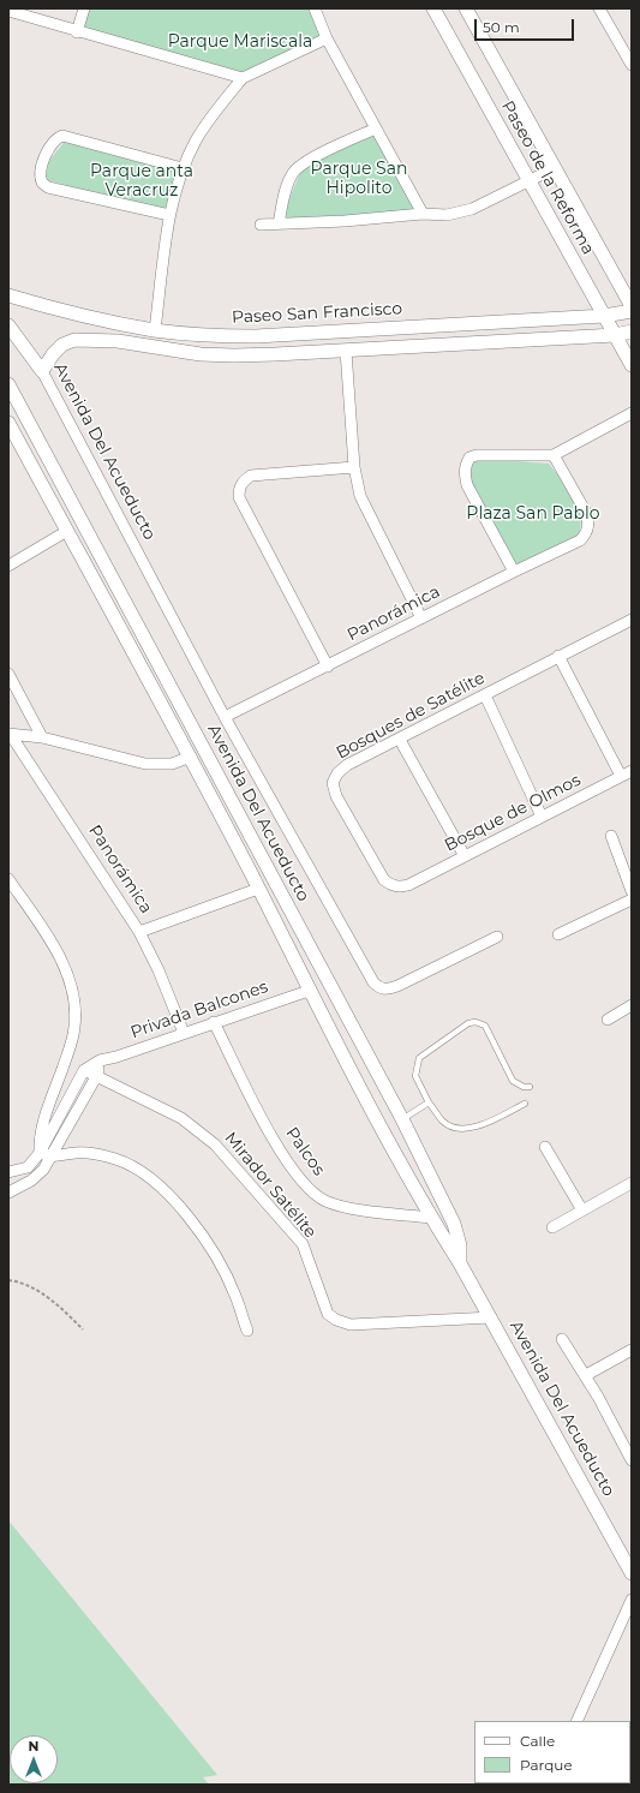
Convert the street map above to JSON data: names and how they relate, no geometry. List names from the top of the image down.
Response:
{
  "streets": {
    "street": [
      "Paseo de la Reforma",
      "Paseo San Francisco",
      "Avenida Del Acueducto",
      "Panorámica",
      "Bosques de Satélite",
      "Bosque de Olmos",
      "Privada Balcones",
      "Palcos",
      "Mirador Satélite"
    ]
  },
  "crossings": [
    ["Paseo de la Reforma", "Paseo San Francisco"],
    ["Avenida Del Acueducto", "Panorámica"],
    ["Avenida Del Acueducto", "Privada Balcones"],
    ["Avenida Del Acueducto", "Palcos"],
    ["Avenida Del Acueducto", "Mirador Satélite"],
    ["Panorámica", "Privada Balcones"],
    ["Bosques de Satélite", "Bosque de Olmos"],
    ["Privada Balcones", "Palcos"],
    ["Privada Balcones", "Mirador Satélite"]
  ],
  "parks": [
    "Parque Mariscala",
    "Parque San Hipolito",
    "Parque anta Veracruz",
    "Plaza San Pablo"
  ],
  "legend": ["Calle", "Parque"],
  "scale_bar": "50 m",
  "north": "top"
}
